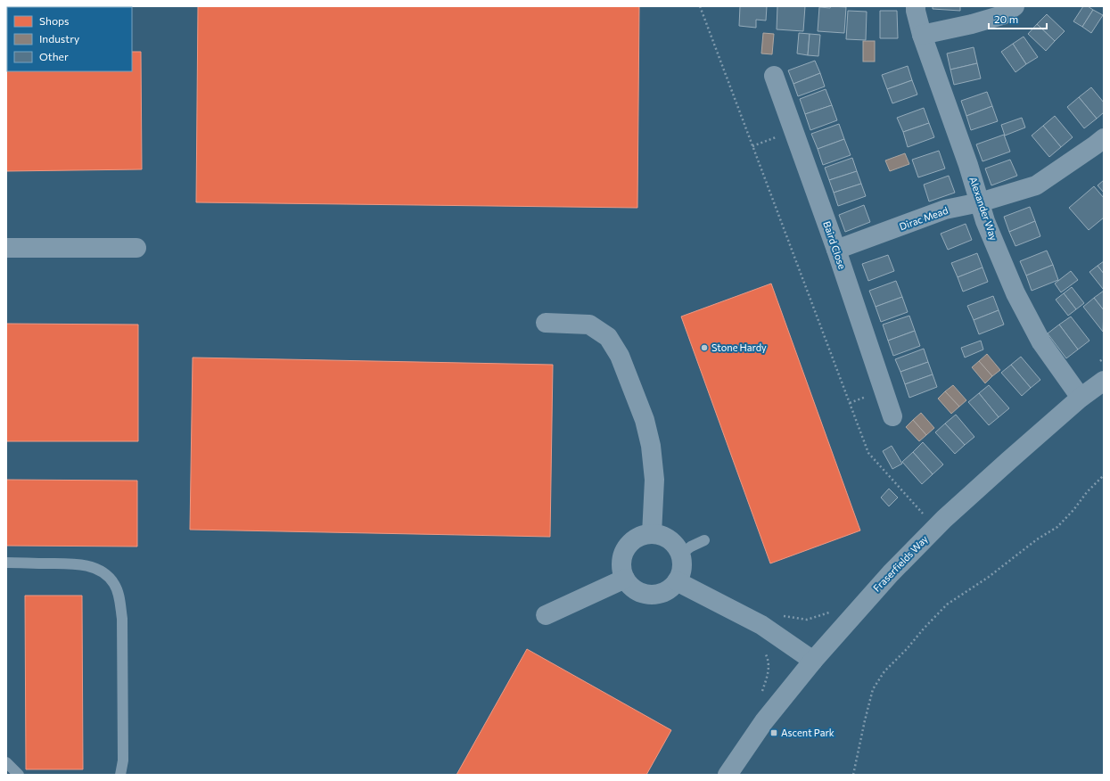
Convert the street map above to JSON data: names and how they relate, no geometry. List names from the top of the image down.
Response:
{
  "streets": {
    "street": [
      "Alexander Way",
      "Dirac Mead",
      "Baird Close",
      "Fraserfields Way"
    ]
  },
  "crossings": [
    ["Alexander Way", "Dirac Mead"],
    ["Alexander Way", "Fraserfields Way"],
    ["Dirac Mead", "Baird Close"]
  ],
  "places": {
    "other": ["Stone Hardy"],
    "transit": ["Ascent Park"]
  },
  "legend": ["Shops", "Industry", "Other"],
  "scale_bar": "20 m"
}
